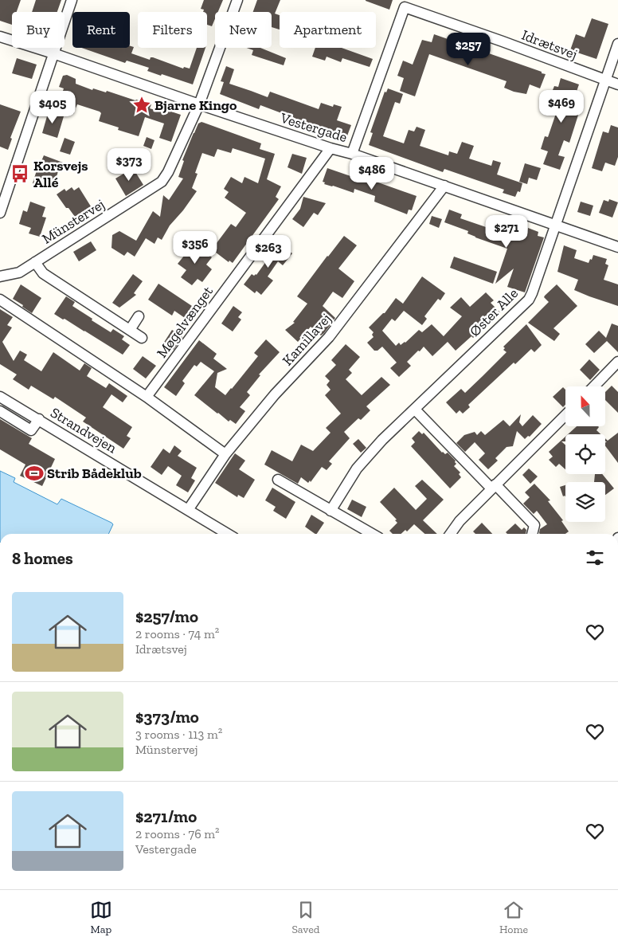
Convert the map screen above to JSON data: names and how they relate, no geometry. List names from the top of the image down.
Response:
{
  "streets": {
    "street": [
      "Idrætsvej",
      "Vestergade",
      "Münstervej",
      "Øster Alle",
      "Møgelvænget",
      "Kamillavej",
      "Strandvejen"
    ]
  },
  "crossings": [
    ["Idrætsvej", "Vestergade"],
    ["Idrætsvej", "Øster Alle"],
    ["Vestergade", "Münstervej"],
    ["Vestergade", "Øster Alle"],
    ["Vestergade", "Møgelvænget"],
    ["Vestergade", "Kamillavej"],
    ["Kamillavej", "Strandvejen"]
  ],
  "places": {
    "place": ["Bjarne Kingo"],
    "bus stop": ["Korsvejs Allé"],
    "sports": ["Strib Bådeklub"]
  },
  "north": "top",
  "page": {
    "chip": [
      "Buy",
      "Rent",
      "Filters",
      "New",
      "Apartment"
    ],
    "price": [
      "$257",
      "$469",
      "$405",
      "$373",
      "$486",
      "$271",
      "$356",
      "$263"
    ],
    "heading": "8 homes",
    "list": [
      {
        "name": "$257/mo",
        "note": "2 rooms · 74 m² · Idrætsvej"
      },
      {
        "name": "$373/mo",
        "note": "3 rooms · 113 m² · Münstervej"
      },
      {
        "name": "$271/mo",
        "note": "2 rooms · 76 m² · Vestergade"
      }
    ],
    "tabs": ["Map", "Saved", "Home"]
  }
}
